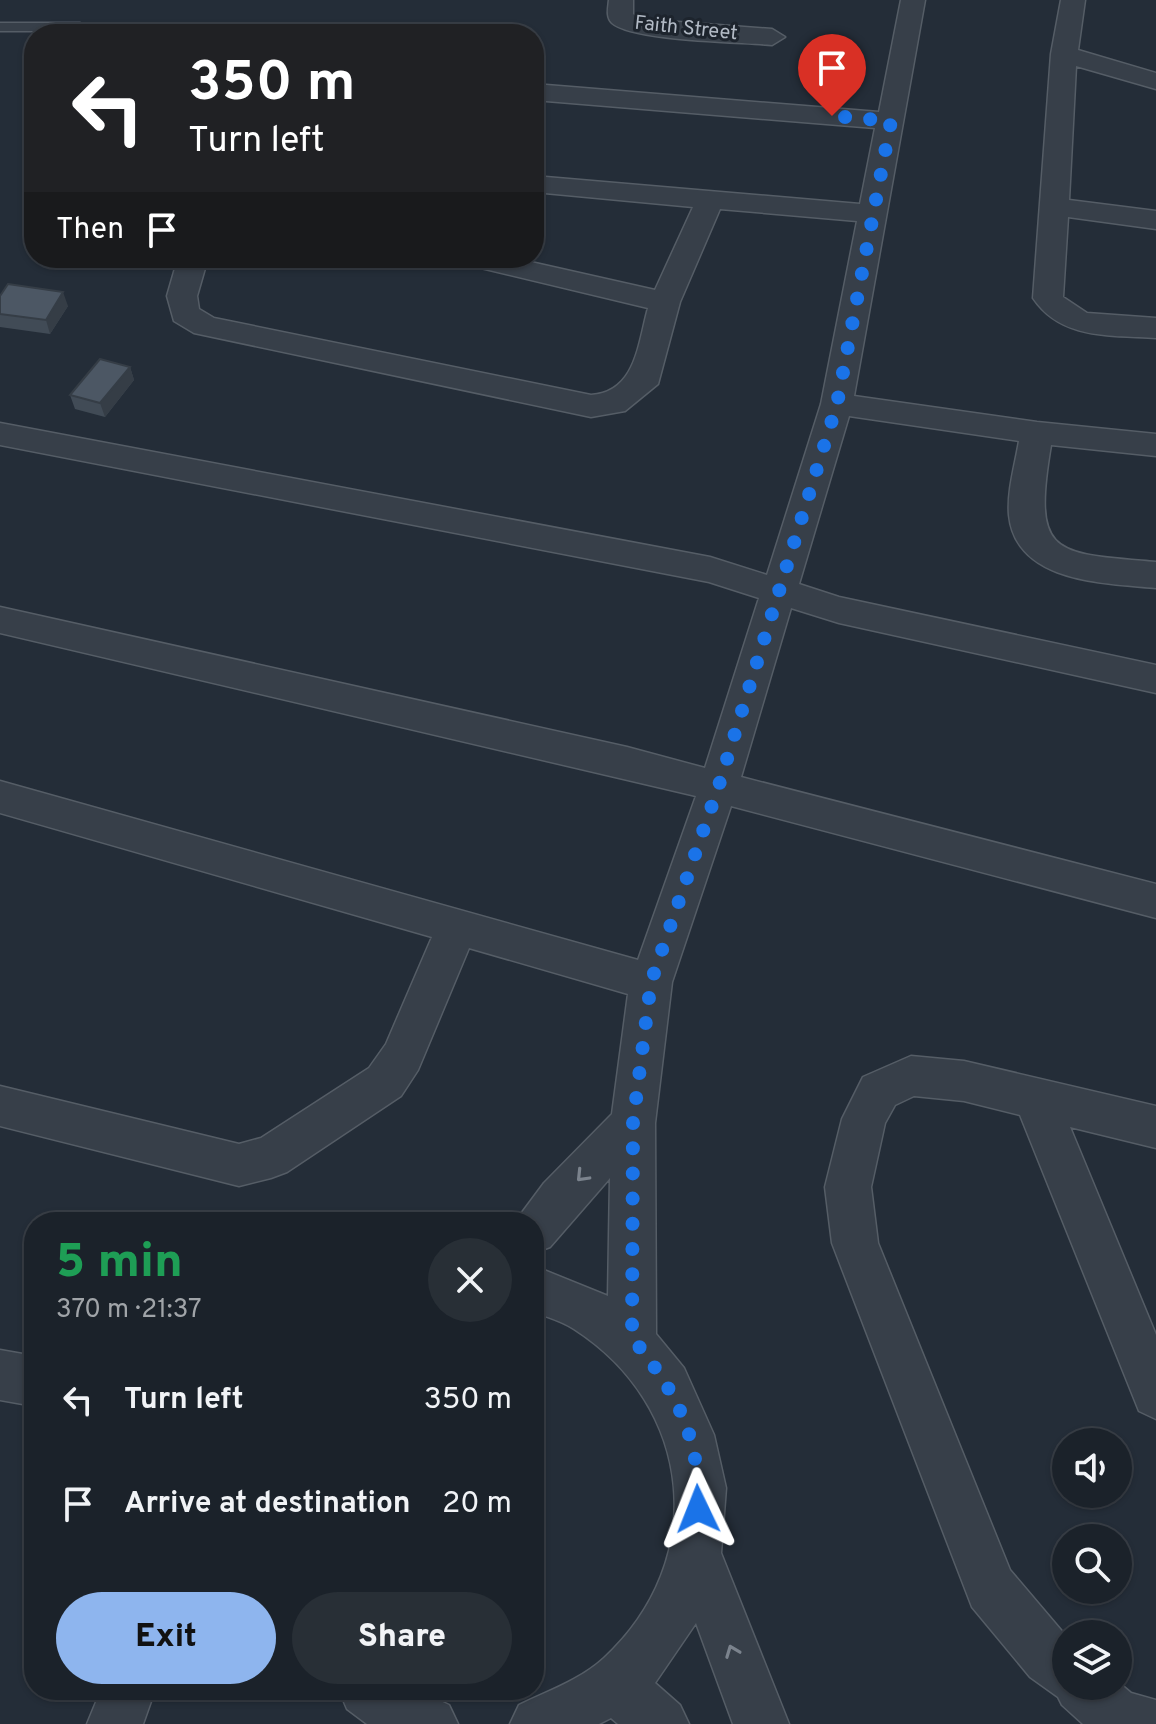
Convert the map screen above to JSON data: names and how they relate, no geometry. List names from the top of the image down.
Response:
{
  "streets": {
    "street": ["Faith Street"]
  },
  "page": {
    "turn": ["350 m", "Turn left"],
    "then": "Then",
    "heading": ["5 min", "370 m · 21:37"],
    "list": [
      {
        "name": "Turn left",
        "value": "350 m"
      },
      {
        "name": "Arrive at destination",
        "value": "20 m"
      }
    ],
    "buttons": ["Exit", "Share"]
  }
}
